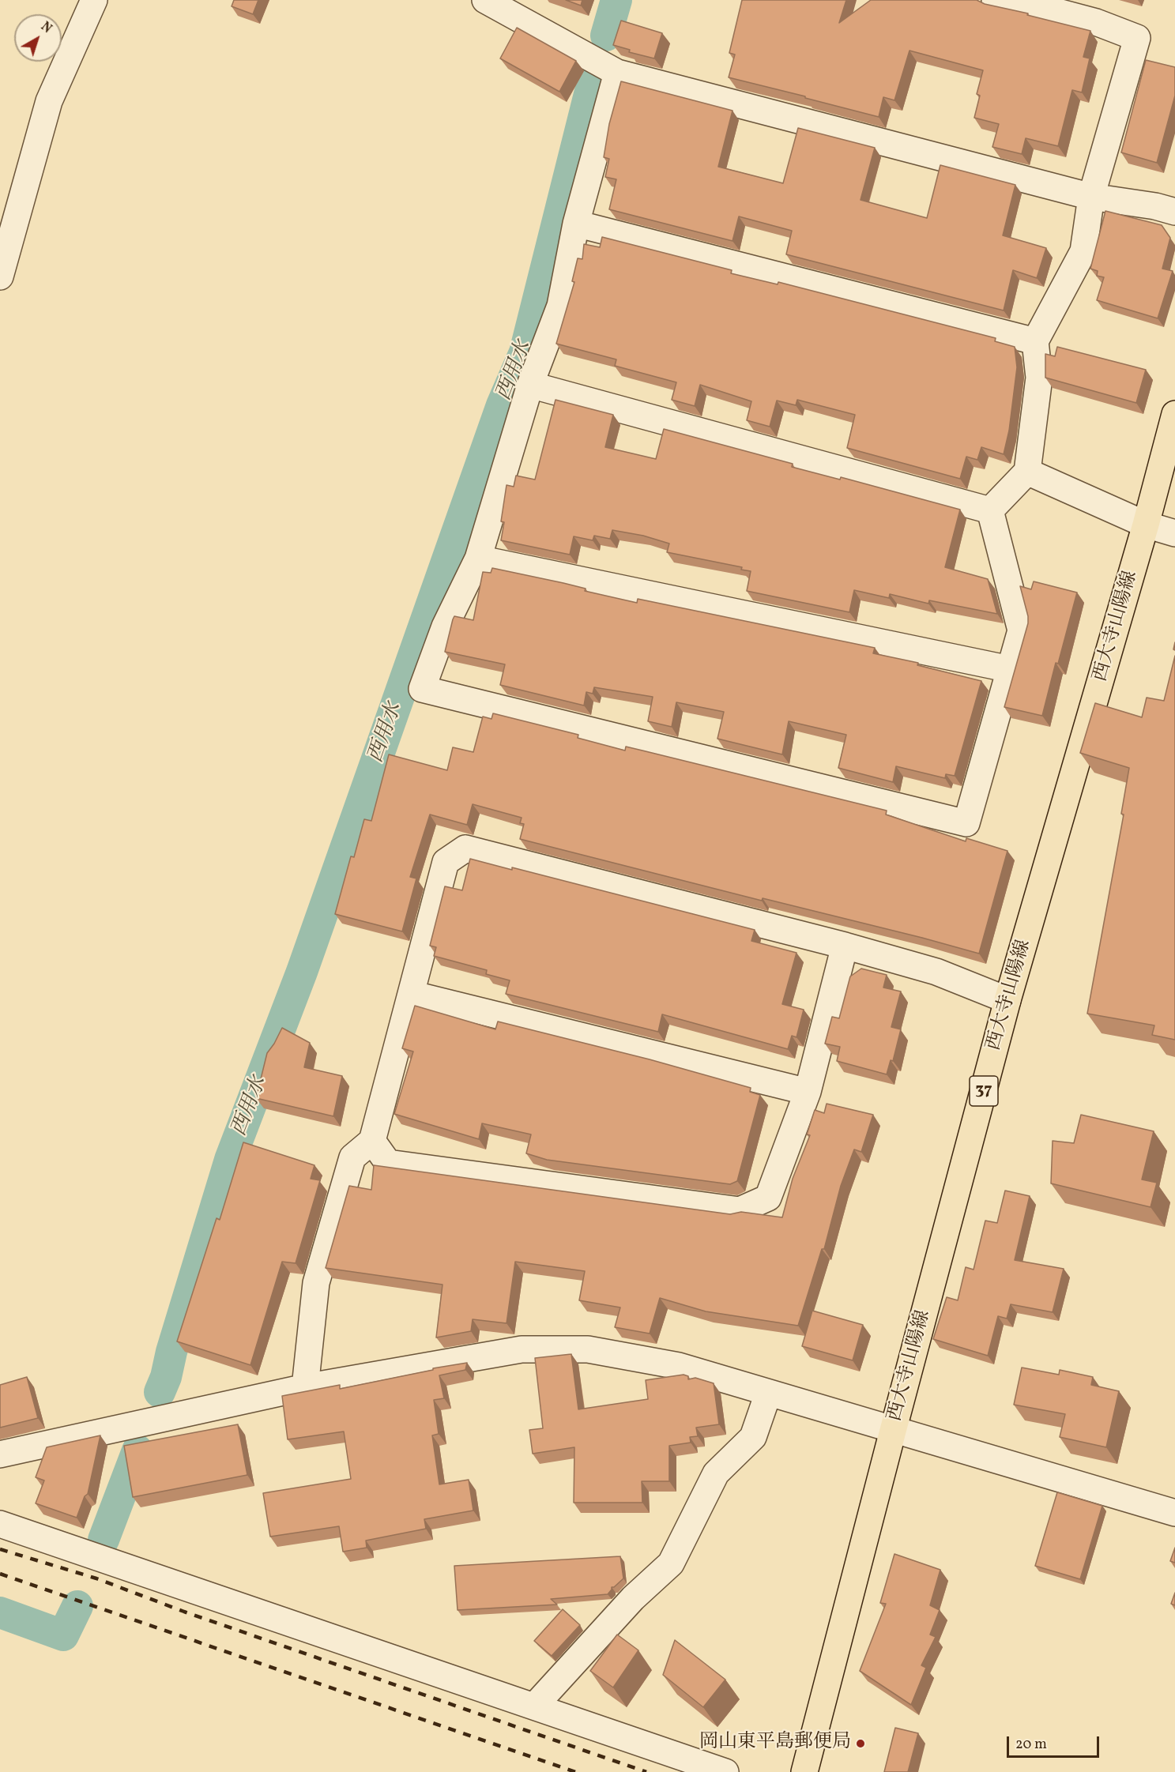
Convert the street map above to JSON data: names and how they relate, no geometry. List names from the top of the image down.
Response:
{
  "streets": {
    "main road": ["西大寺山陽線", "37"]
  },
  "water": ["西用水"],
  "places": ["岡山東平島郵便局"],
  "scale_bar": "20 m",
  "north": "top right"
}
